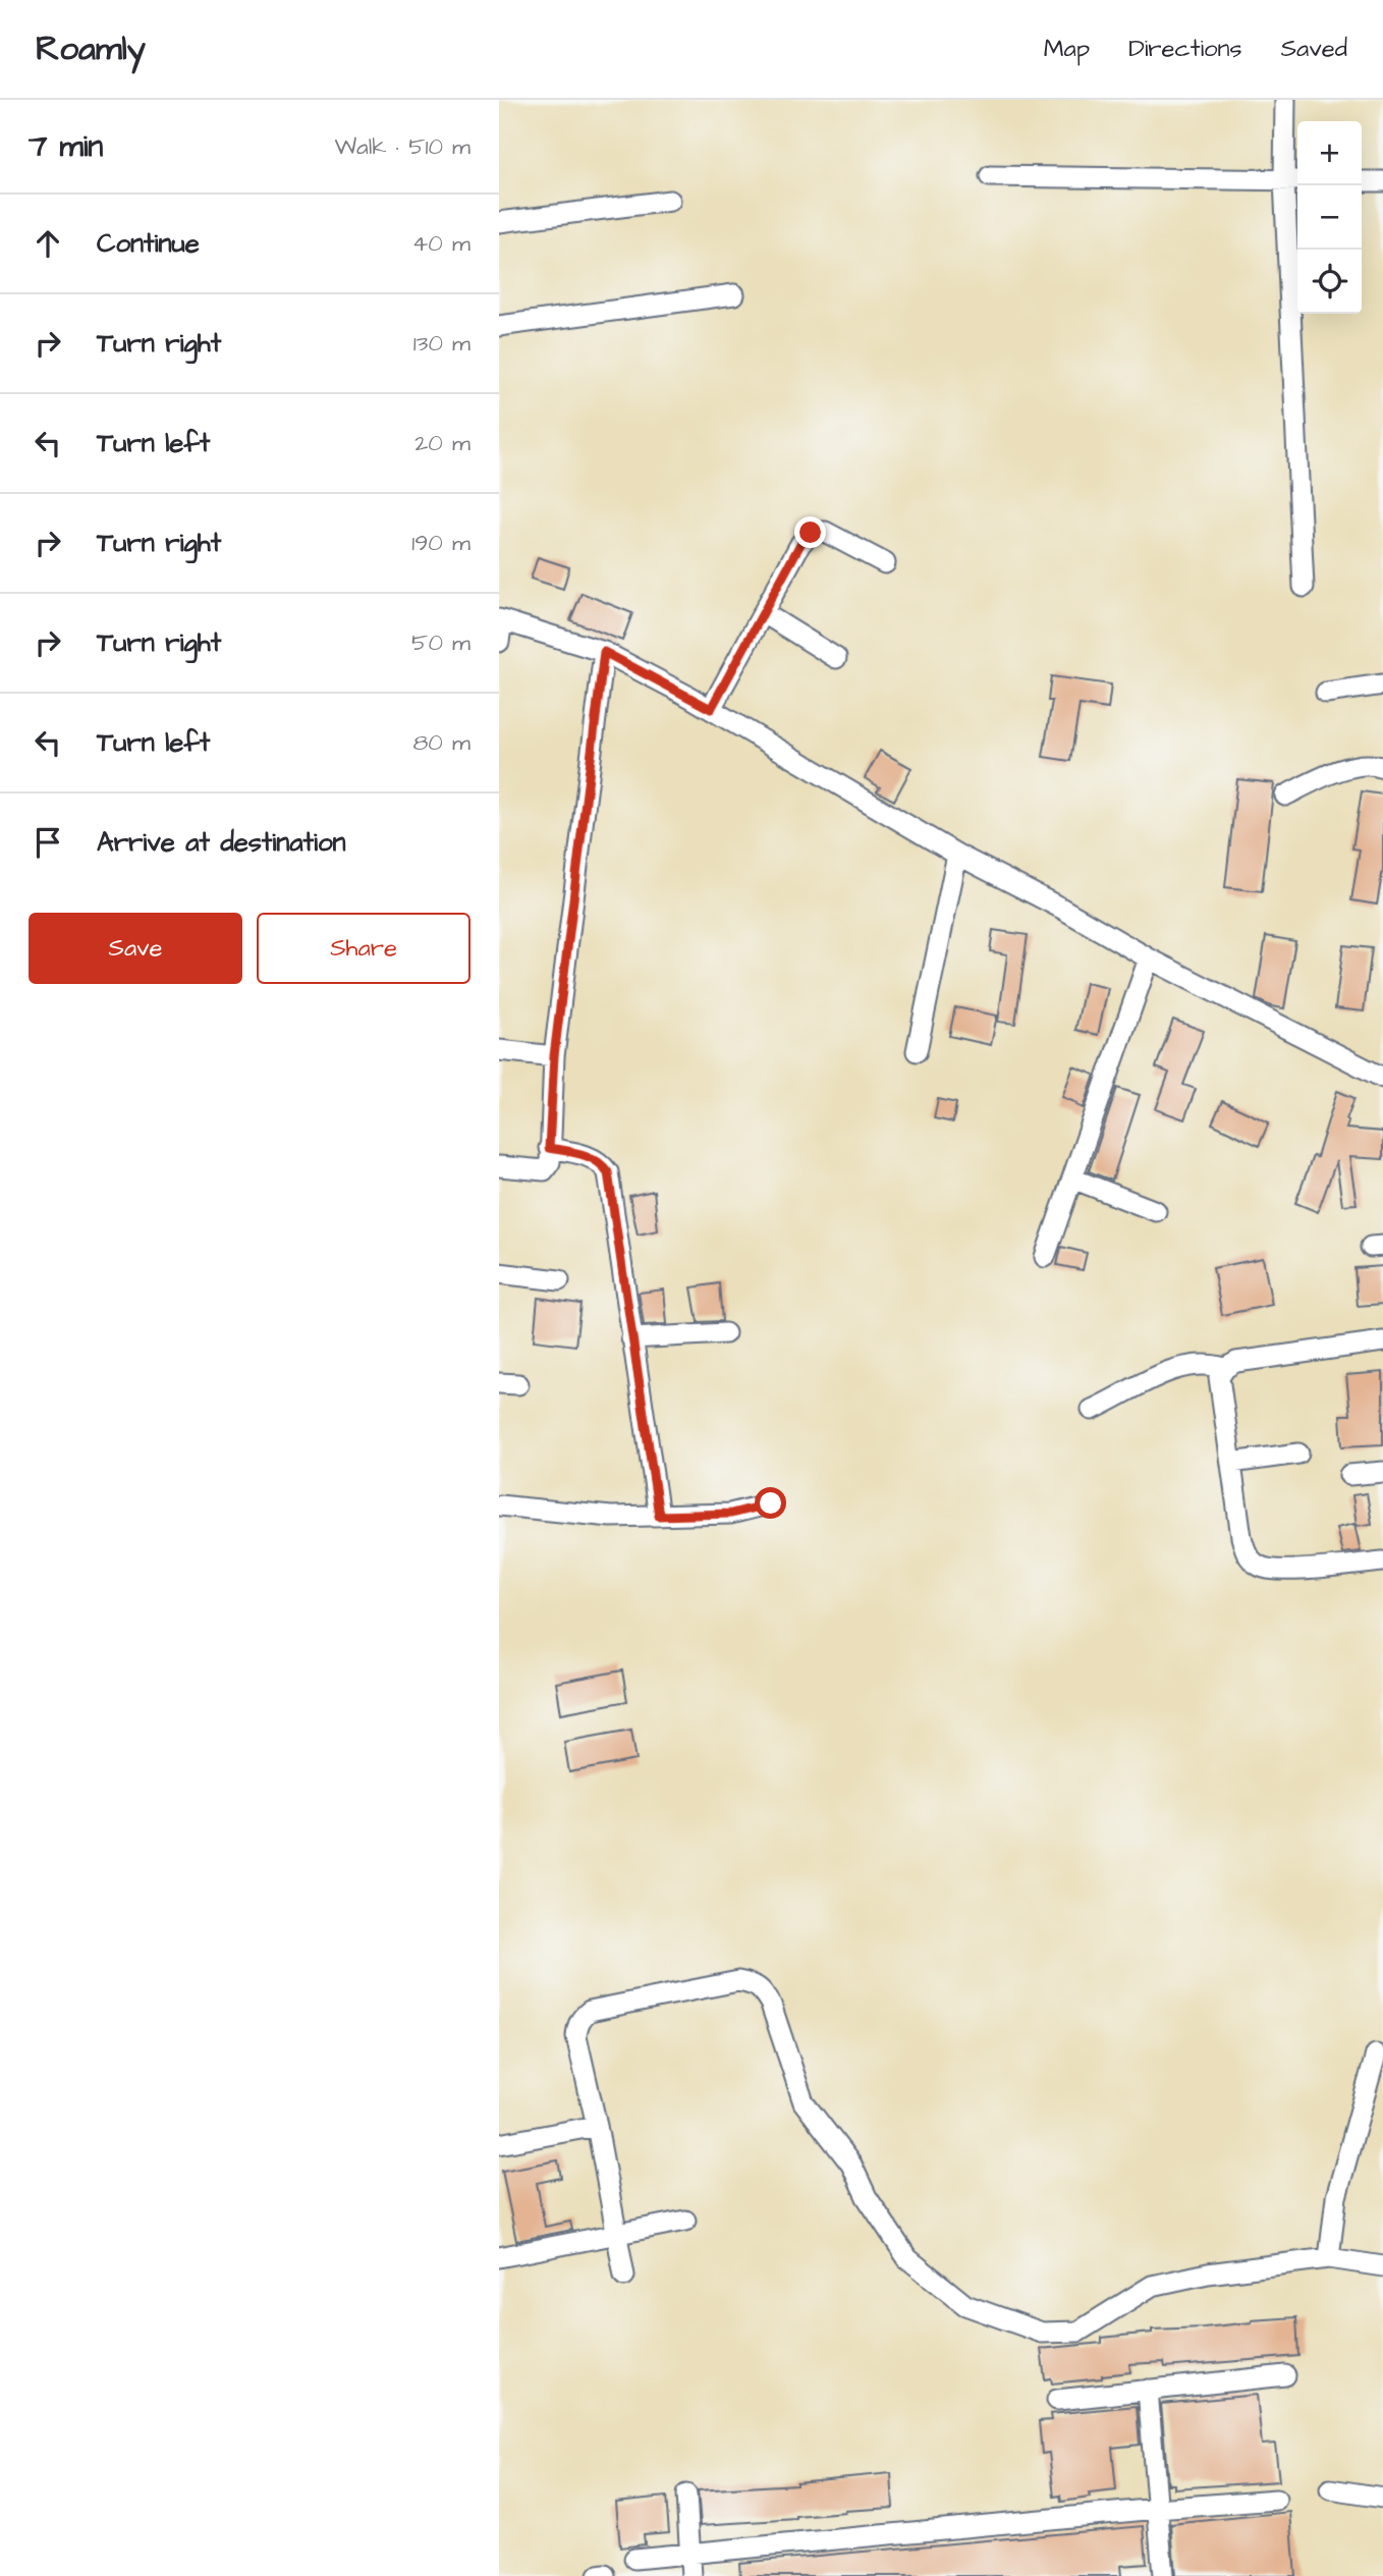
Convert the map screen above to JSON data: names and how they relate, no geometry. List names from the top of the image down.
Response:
{
  "page": {
    "header": "Roamly",
    "nav": ["Map", "Directions", "Saved"],
    "heading": ["7 min", "Walk · 510 m"],
    "map_buttons": ["+", "−"],
    "list": [
      ["Continue", "40 m"],
      ["Turn right", "130 m"],
      ["Turn left", "20 m"],
      ["Turn right", "190 m"],
      ["Turn right", "50 m"],
      ["Turn left", "80 m"],
      "Arrive at destination"
    ],
    "buttons": ["Save", "Share"]
  }
}
